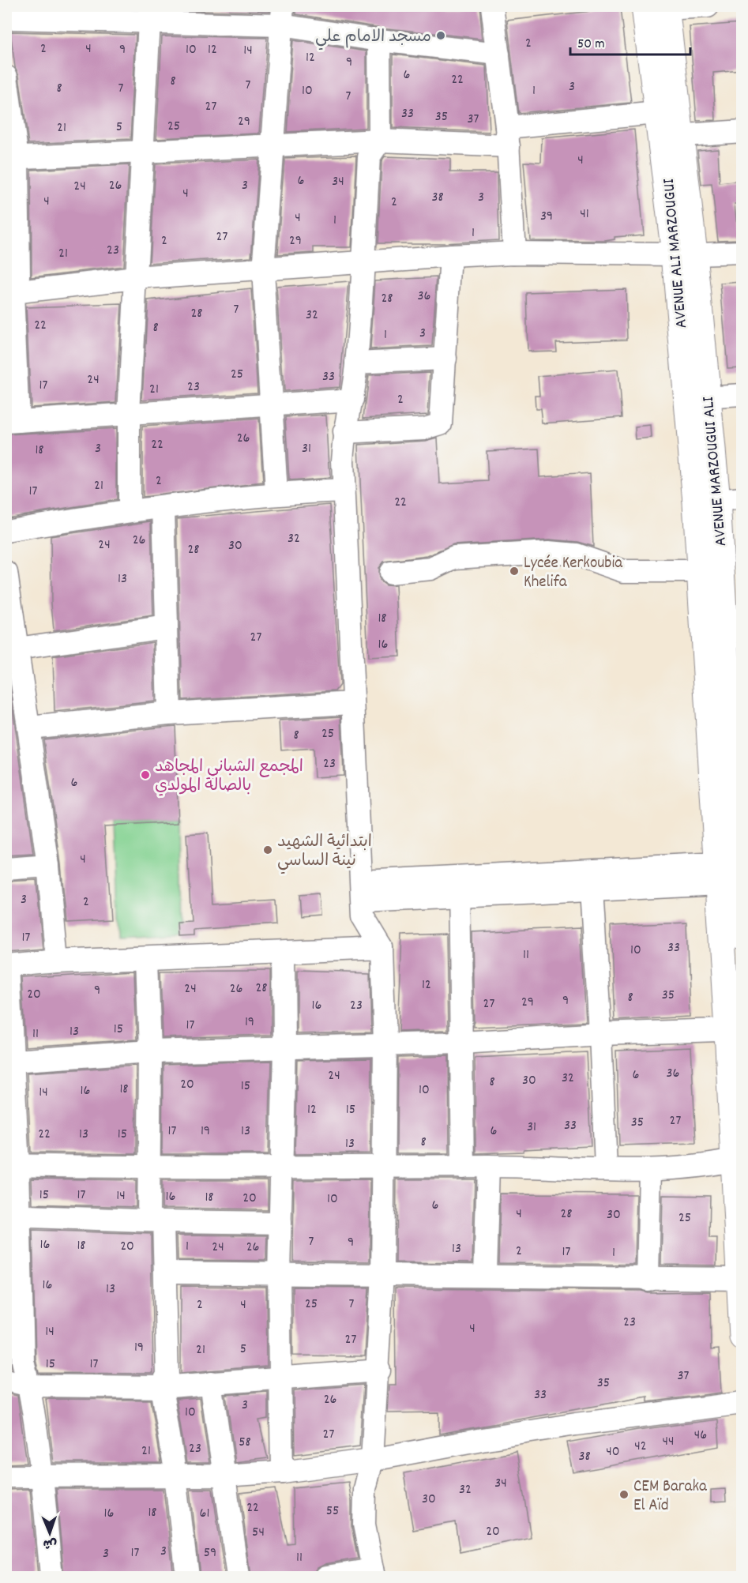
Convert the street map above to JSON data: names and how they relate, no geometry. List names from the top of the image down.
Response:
{
  "streets": {
    "main road": ["AVENUE ALI MARZOUGUI", "AVENUE MARZOUGUI ALI"]
  },
  "crossings": [
    ["AVENUE ALI MARZOUGUI", "AVENUE MARZOUGUI ALI"]
  ],
  "places": [
    "مسجد الامام علي",
    "Lycée Kerkoubia Khelifa",
    "المجمع الشباني المجاهد بالصالة المولدي",
    "ابتدائية الشهيد نينة الساسي",
    "CEM Baraka El Aïd"
  ],
  "house_numbers": [
    "2",
    "2",
    "4",
    "9",
    "10",
    "12",
    "14",
    "12",
    "9",
    "6",
    "22",
    "8",
    "7",
    "3",
    "8",
    "7",
    "10",
    "1",
    "7",
    "27",
    "33",
    "35",
    "37",
    "29",
    "25",
    "5",
    "21",
    "4",
    "6",
    "34",
    "26",
    "3",
    "24",
    "4",
    "38",
    "3",
    "4",
    "2",
    "41",
    "39",
    "4",
    "1",
    "1",
    "27",
    "2",
    "29",
    "23",
    "21",
    "36",
    "28",
    "7",
    "28",
    "32",
    "22",
    "8",
    "3",
    "1",
    "25",
    "33",
    "24",
    "17",
    "23",
    "21",
    "2",
    "26",
    "22",
    "3",
    "31",
    "18",
    "2",
    "21",
    "17",
    "22",
    "32",
    "26",
    "24",
    "30",
    "28",
    "13",
    "18",
    "27",
    "16",
    "25",
    "8",
    "23",
    "6",
    "4",
    "3",
    "2",
    "17",
    "33",
    "10",
    "11",
    "12",
    "28",
    "24",
    "26",
    "9",
    "20",
    "35",
    "8",
    "9",
    "29",
    "27",
    "16",
    "23",
    "19",
    "17",
    "15",
    "13",
    "11",
    "36",
    "6",
    "24",
    "32",
    "30",
    "8",
    "20",
    "15",
    "18",
    "10",
    "16",
    "14",
    "12",
    "15",
    "27",
    "35",
    "33",
    "31",
    "17",
    "19",
    "13",
    "6",
    "22",
    "13",
    "15",
    "8",
    "13",
    "15",
    "17",
    "14",
    "16",
    "18",
    "20",
    "10",
    "6",
    "4",
    "28",
    "30",
    "25",
    "7",
    "9",
    "16",
    "18",
    "20",
    "1",
    "24",
    "26",
    "13",
    "2",
    "17",
    "1",
    "16",
    "13",
    "25",
    "7",
    "2",
    "4",
    "23",
    "4",
    "14",
    "27",
    "19",
    "5",
    "21",
    "15",
    "17",
    "37",
    "35",
    "33",
    "26",
    "3",
    "10",
    "27",
    "46",
    "44",
    "58",
    "42",
    "23",
    "21",
    "40",
    "38",
    "34",
    "32",
    "30",
    "22",
    "55",
    "18",
    "16",
    "61",
    "20",
    "54",
    "3",
    "17",
    "59",
    "3",
    "11"
  ],
  "scale_bar": "50 m",
  "north": "bottom"
}
